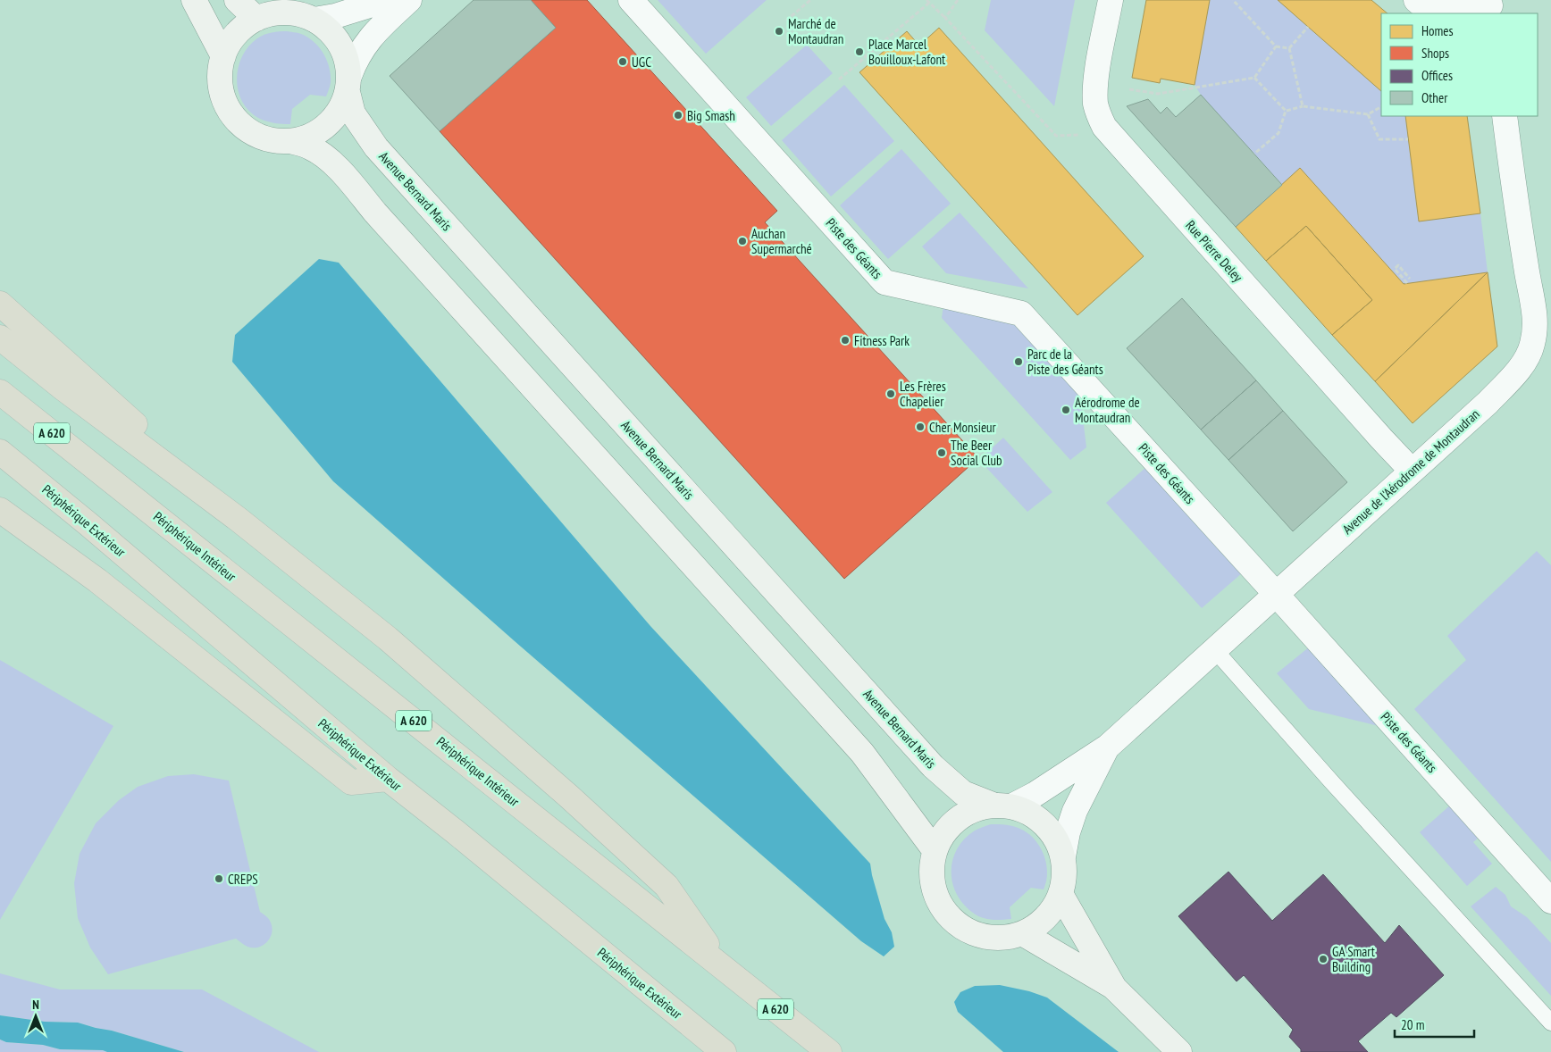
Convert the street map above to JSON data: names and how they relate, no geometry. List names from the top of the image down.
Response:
{
  "streets": {
    "highway": ["A 620", "Périphérique Extérieur", "Périphérique Intérieur"],
    "street": [
      "Avenue Bernard Maris",
      "Piste des Géants",
      "Rue Pierre Deley",
      "Avenue de l'Aérodrome de Montaudran"
    ]
  },
  "crossings": [
    ["Avenue Bernard Maris", "Avenue de l'Aérodrome de Montaudran"],
    ["Piste des Géants", "Avenue de l'Aérodrome de Montaudran"],
    ["Rue Pierre Deley", "Avenue de l'Aérodrome de Montaudran"]
  ],
  "places": [
    "Marché de Montaudran",
    "Place Marcel Bouilloux-Lafont",
    "UGC",
    "Big Smash",
    "Auchan Supermarché",
    "Fitness Park",
    "Parc de la Piste des Géants",
    "Les Frères Chapelier",
    "Aérodrome de Montaudran",
    "Cher Monsieur",
    "The Beer Social Club",
    "CREPS",
    "GA Smart Building"
  ],
  "legend": [
    "Homes",
    "Shops",
    "Offices",
    "Other"
  ],
  "scale_bar": "20 m",
  "north": "top"
}
